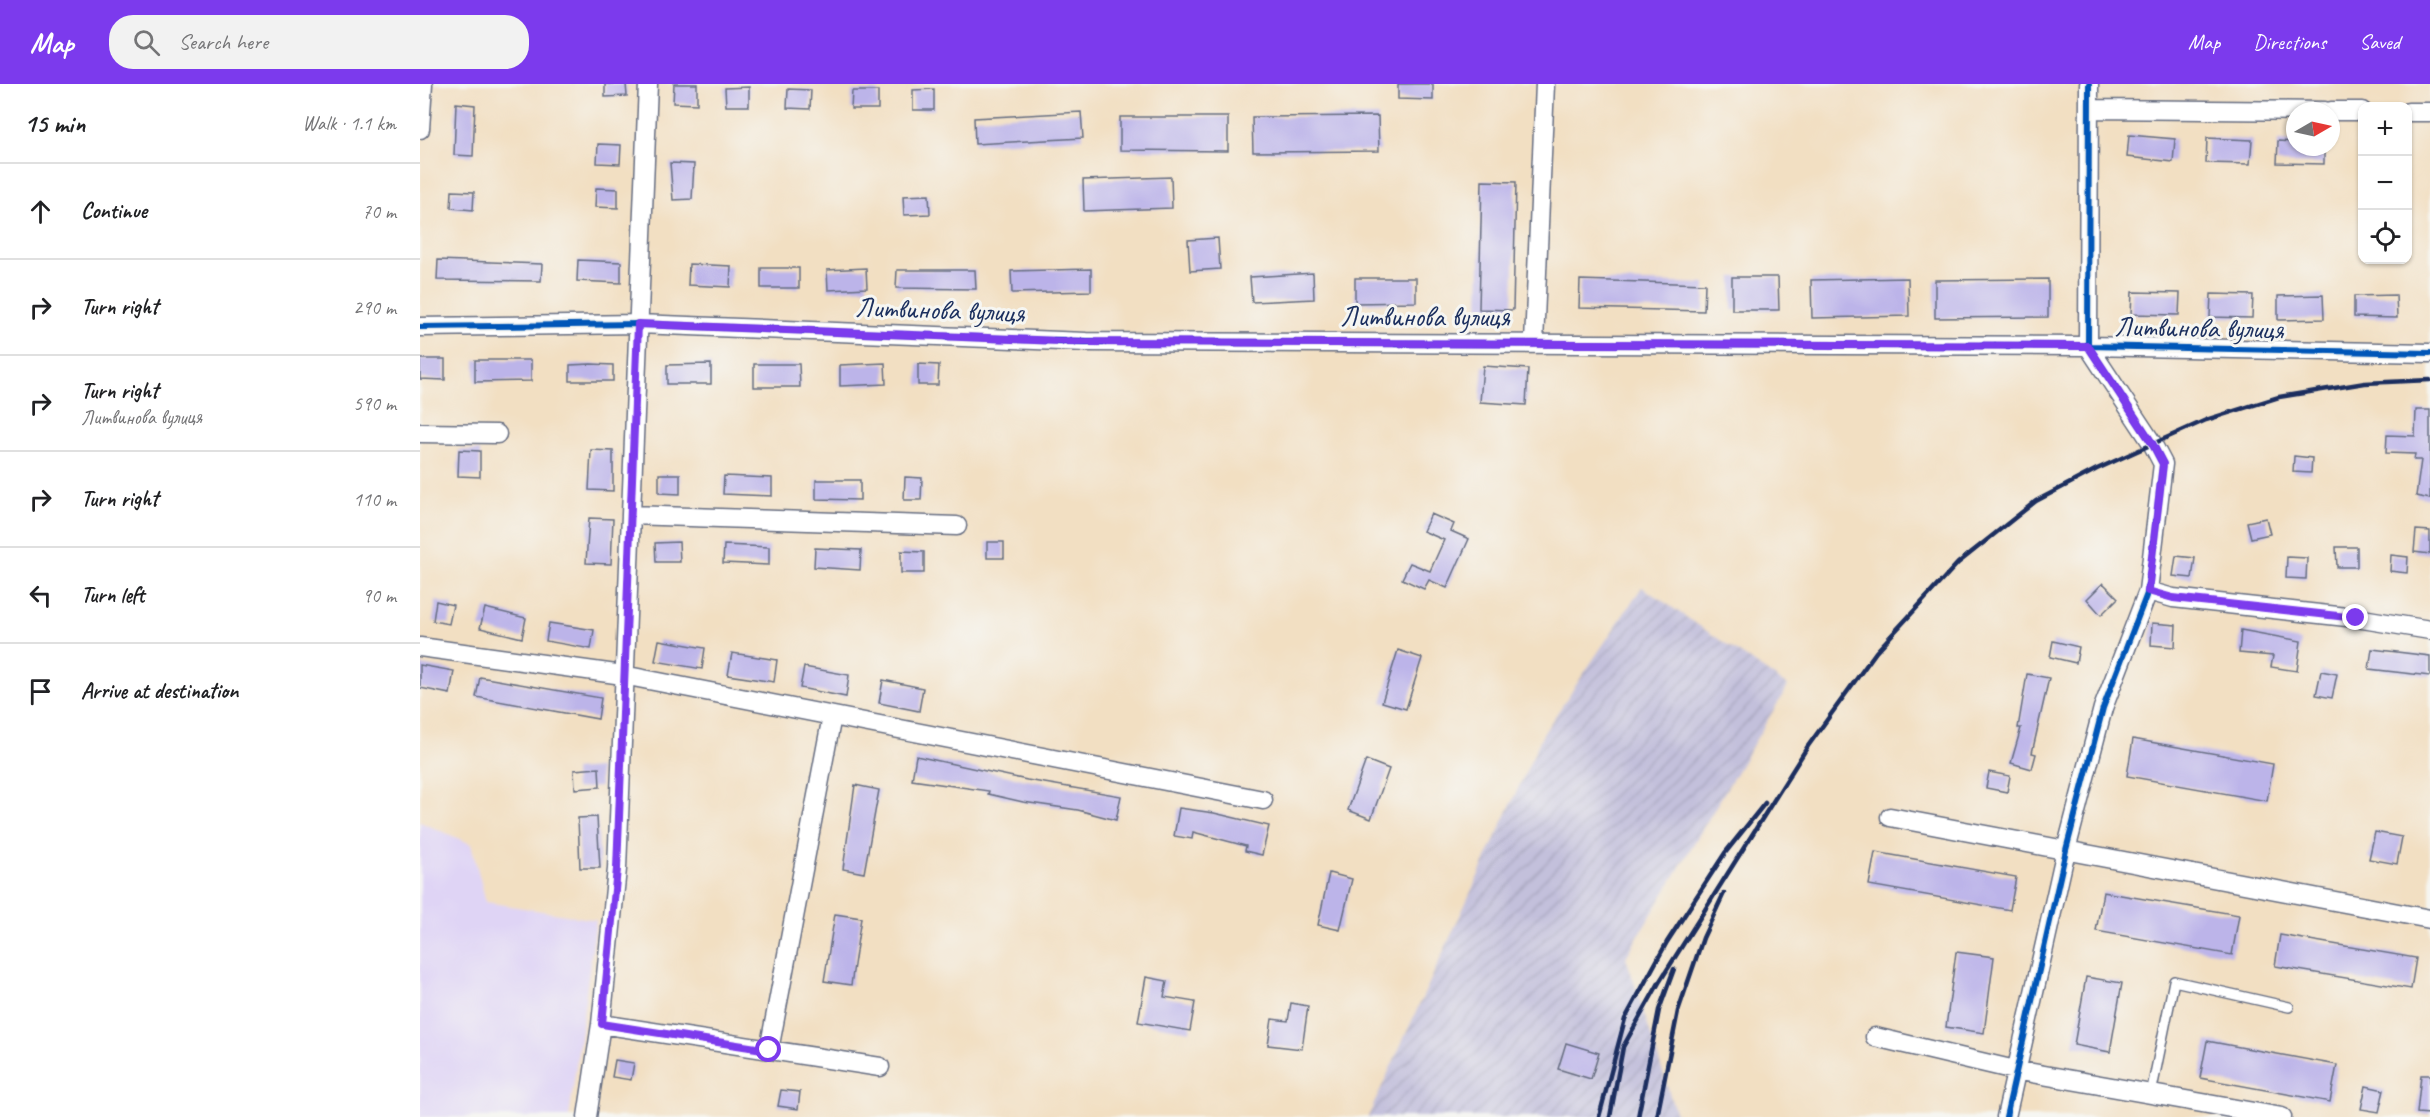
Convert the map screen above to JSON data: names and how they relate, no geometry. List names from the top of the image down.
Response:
{
  "streets": {
    "street": ["Литвинова вулиця"]
  },
  "north": "right",
  "page": {
    "header": "Map",
    "search": "Search here",
    "nav": ["Map", "Directions", "Saved"],
    "heading": ["15 min", "Walk · 1.1 km"],
    "map_buttons": ["+", "−"],
    "list": [
      ["Continue", "70 m"],
      ["Turn right", "290 m"],
      ["Turn right", "Литвинова вулиця", "590 m"],
      ["Turn right", "110 m"],
      ["Turn left", "90 m"],
      "Arrive at destination"
    ]
  }
}
